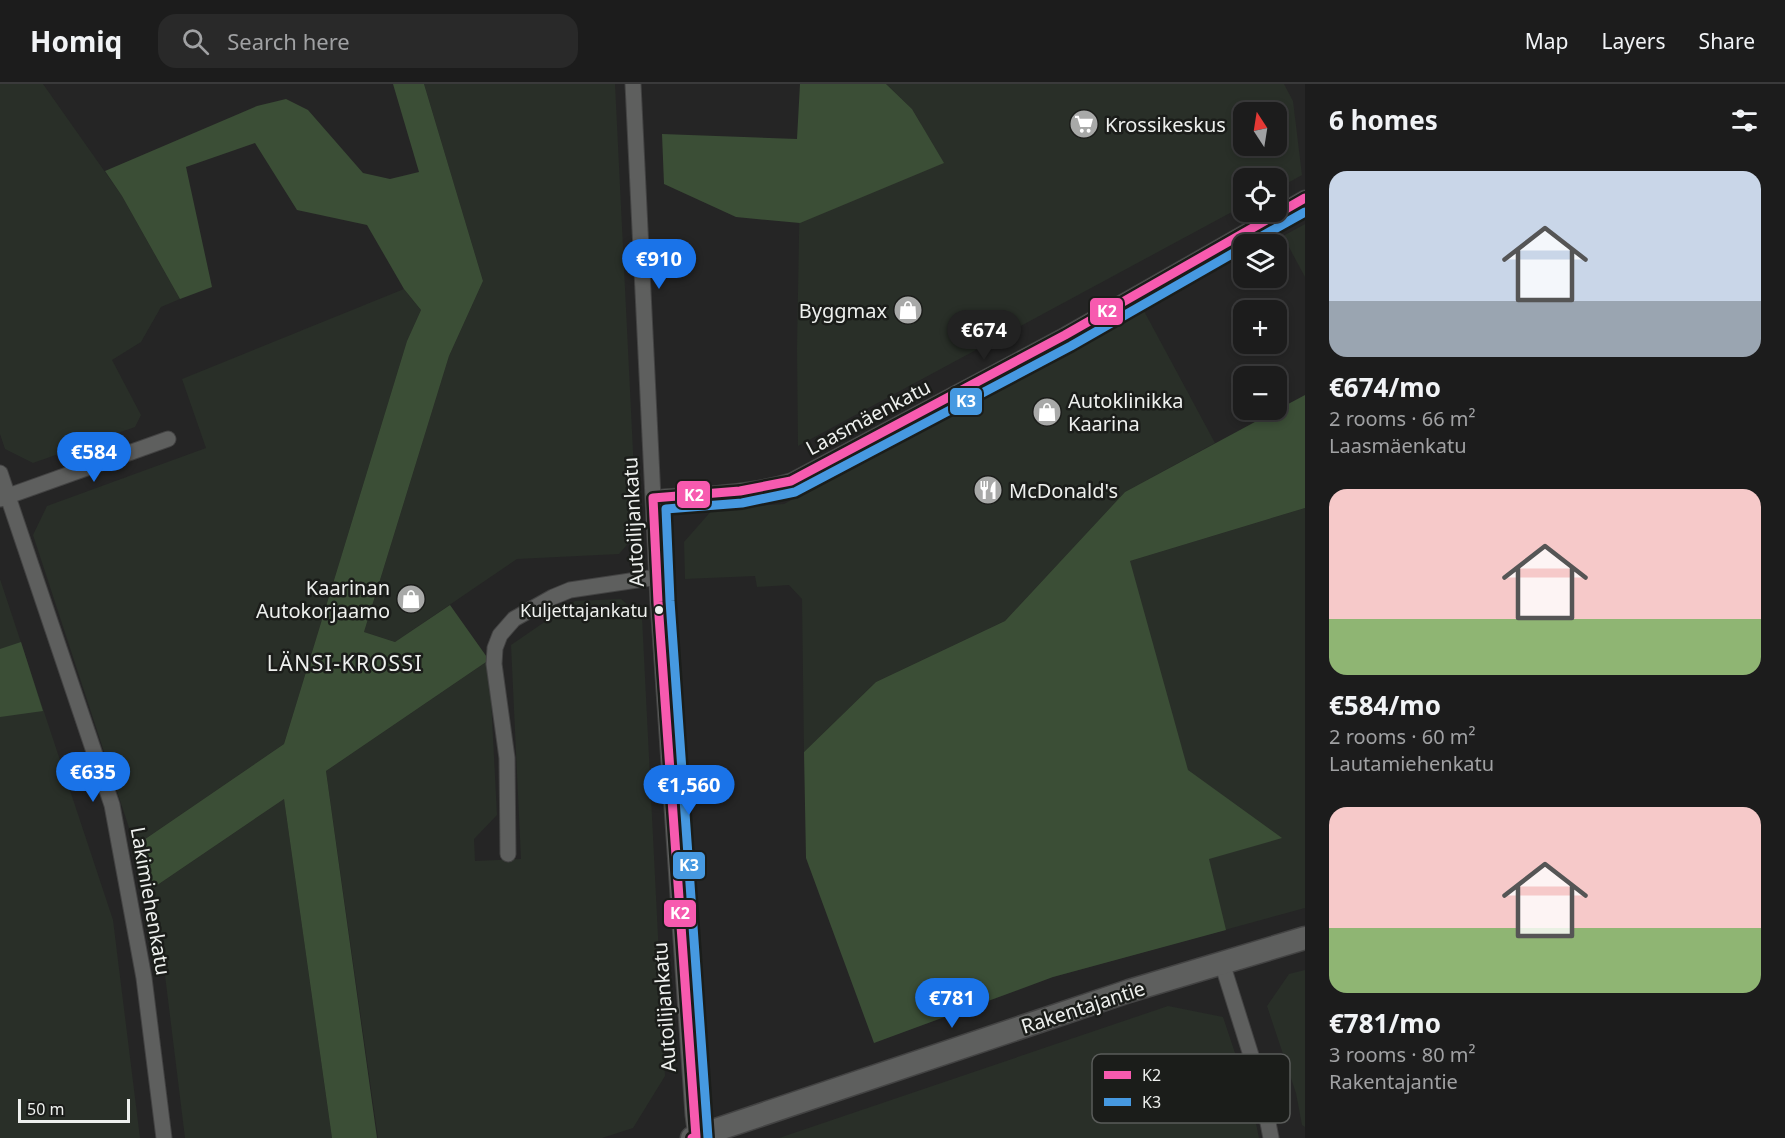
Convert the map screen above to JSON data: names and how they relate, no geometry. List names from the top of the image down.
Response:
{
  "streets": {
    "street": [
      "Laasmäenkatu",
      "Autoilijankatu",
      "Lakimiehenkatu",
      "Rakentajantie"
    ]
  },
  "crossings": [
    ["Laasmäenkatu", "Autoilijankatu"],
    ["Autoilijankatu", "Rakentajantie"]
  ],
  "districts": ["LÄNSI-KROSSI"],
  "places": {
    "supermarket": ["Krossikeskus"],
    "shop": ["Byggmax", "Autoklinikka Kaarina", "Kaarinan Autokorjaamo"],
    "restaurant": ["McDonald's"],
    "other": ["Kuljettajankatu"]
  },
  "lines": ["transit line K2", "transit line K3"],
  "legend": ["K2", "K3"],
  "scale_bar": "50 m",
  "north": "top",
  "page": {
    "header": "Homiq",
    "search": "Search here",
    "nav": ["Map", "Layers", "Share"],
    "heading": "6 homes",
    "map_buttons": ["+", "−"],
    "list": [
      {
        "name": "€674/mo",
        "note": "2 rooms · 66 m² · Laasmäenkatu"
      },
      {
        "name": "€584/mo",
        "note": "2 rooms · 60 m² · Lautamiehenkatu"
      },
      {
        "name": "€781/mo",
        "note": "3 rooms · 80 m² · Rakentajantie"
      }
    ],
    "price": [
      "€910",
      "€674",
      "€584",
      "€635",
      "€1,560",
      "€781"
    ],
    "scale": "50 m"
  }
}
